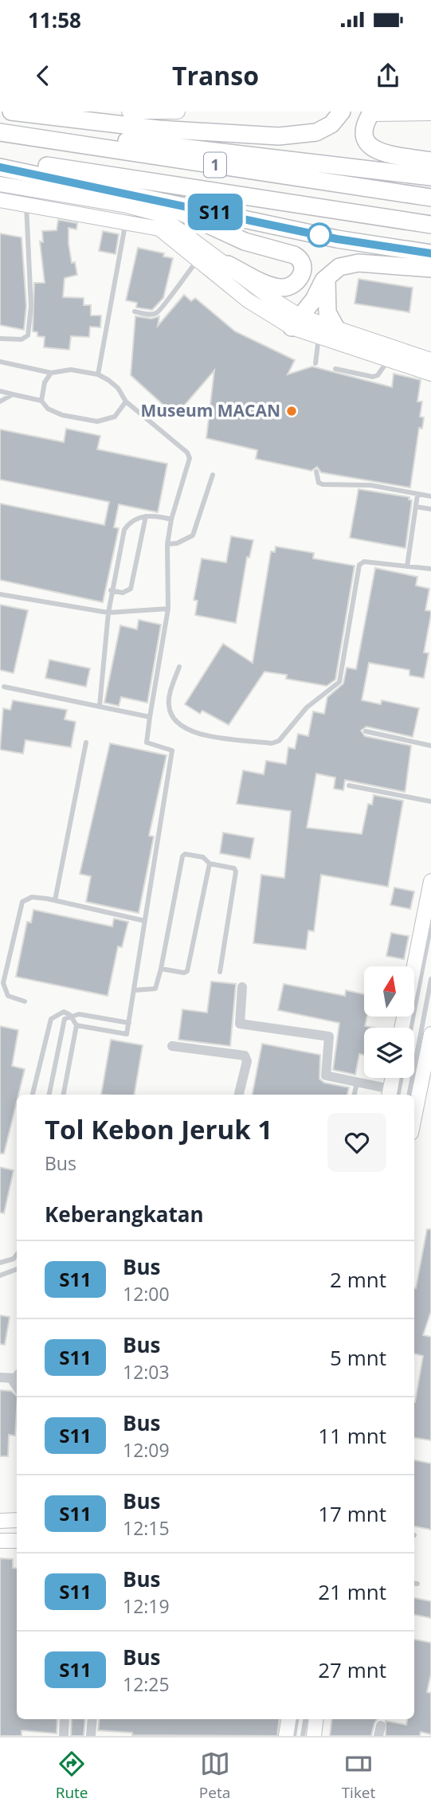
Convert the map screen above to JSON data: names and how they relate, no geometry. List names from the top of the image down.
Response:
{
  "streets": {
    "highway": ["1"]
  },
  "places": ["Museum MACAN"],
  "lines": ["bus line S11"],
  "north": "top",
  "page": {
    "status": "11:58",
    "header": "Transo",
    "on_map": "S11",
    "heading": [
      ["Tol Kebon Jeruk 1", "Bus"],
      "Keberangkatan"
    ],
    "list": [
      {
        "mark": "S11",
        "name": "Bus",
        "note": "12:00",
        "value": "2 mnt"
      },
      {
        "mark": "S11",
        "name": "Bus",
        "note": "12:03",
        "value": "5 mnt"
      },
      {
        "mark": "S11",
        "name": "Bus",
        "note": "12:09",
        "value": "11 mnt"
      },
      {
        "mark": "S11",
        "name": "Bus",
        "note": "12:15",
        "value": "17 mnt"
      },
      {
        "mark": "S11",
        "name": "Bus",
        "note": "12:19",
        "value": "21 mnt"
      },
      {
        "mark": "S11",
        "name": "Bus",
        "note": "12:25",
        "value": "27 mnt"
      }
    ],
    "tabs": ["Rute", "Peta", "Tiket"]
  }
}
